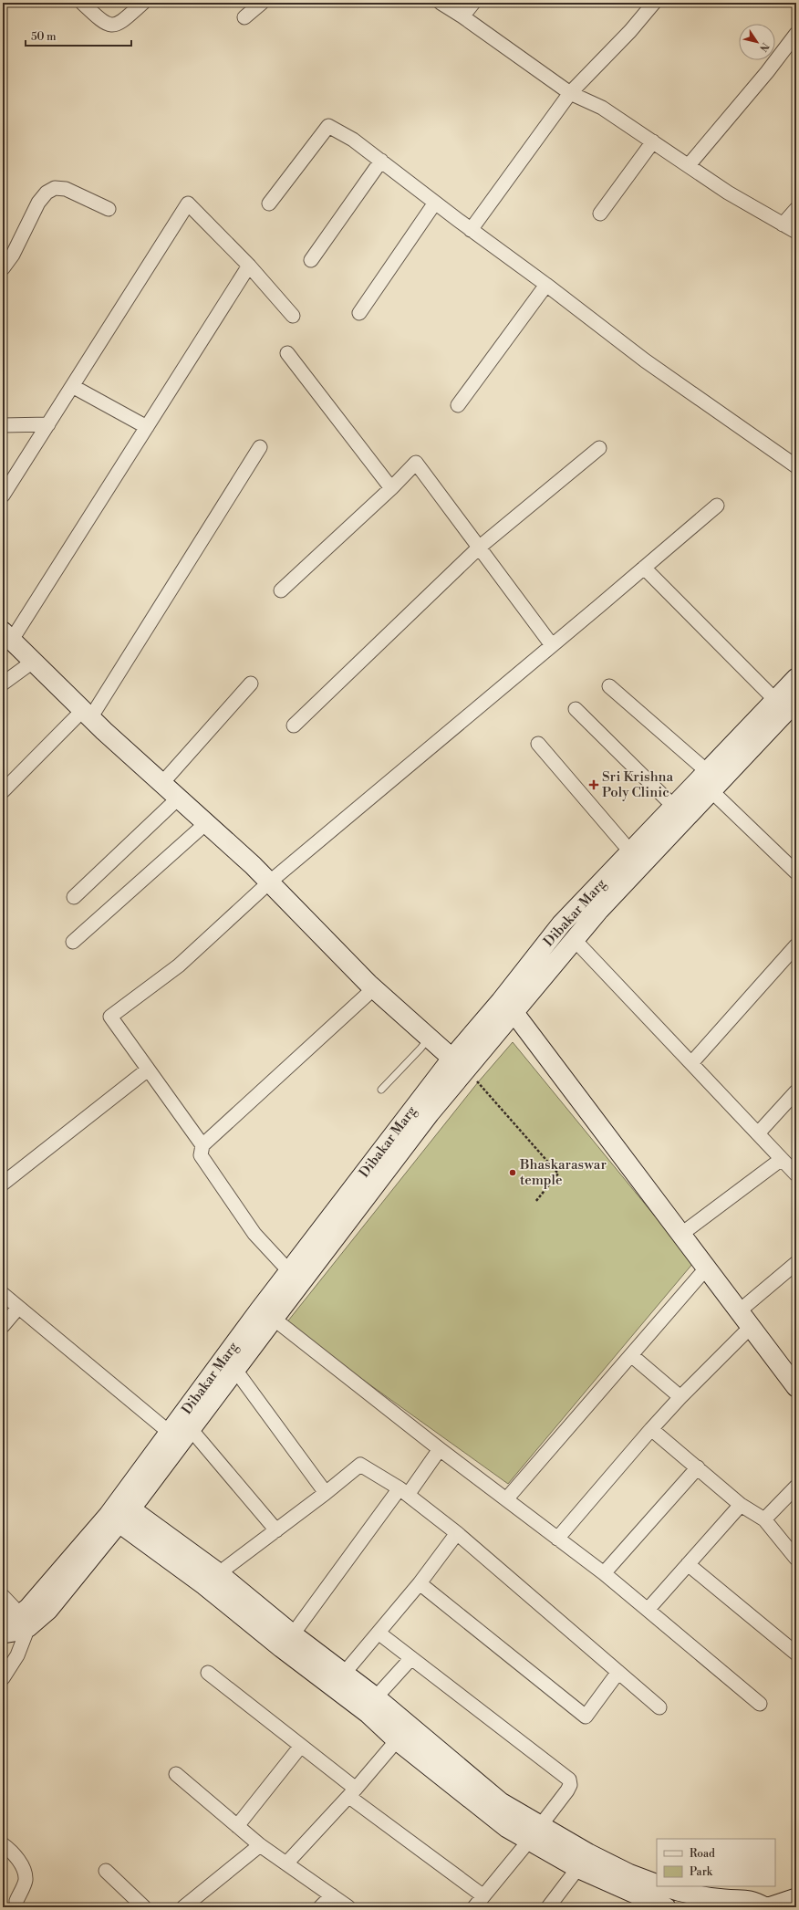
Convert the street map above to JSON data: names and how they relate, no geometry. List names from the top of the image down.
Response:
{
  "streets": {
    "main road": ["Dibakar Marg"]
  },
  "places": {
    "health": ["Sri Krishna Poly Clinic"],
    "other": ["Bhaskaraswar temple"]
  },
  "legend": ["Road", "Park"],
  "scale_bar": "50 m",
  "north": "bottom right"
}
